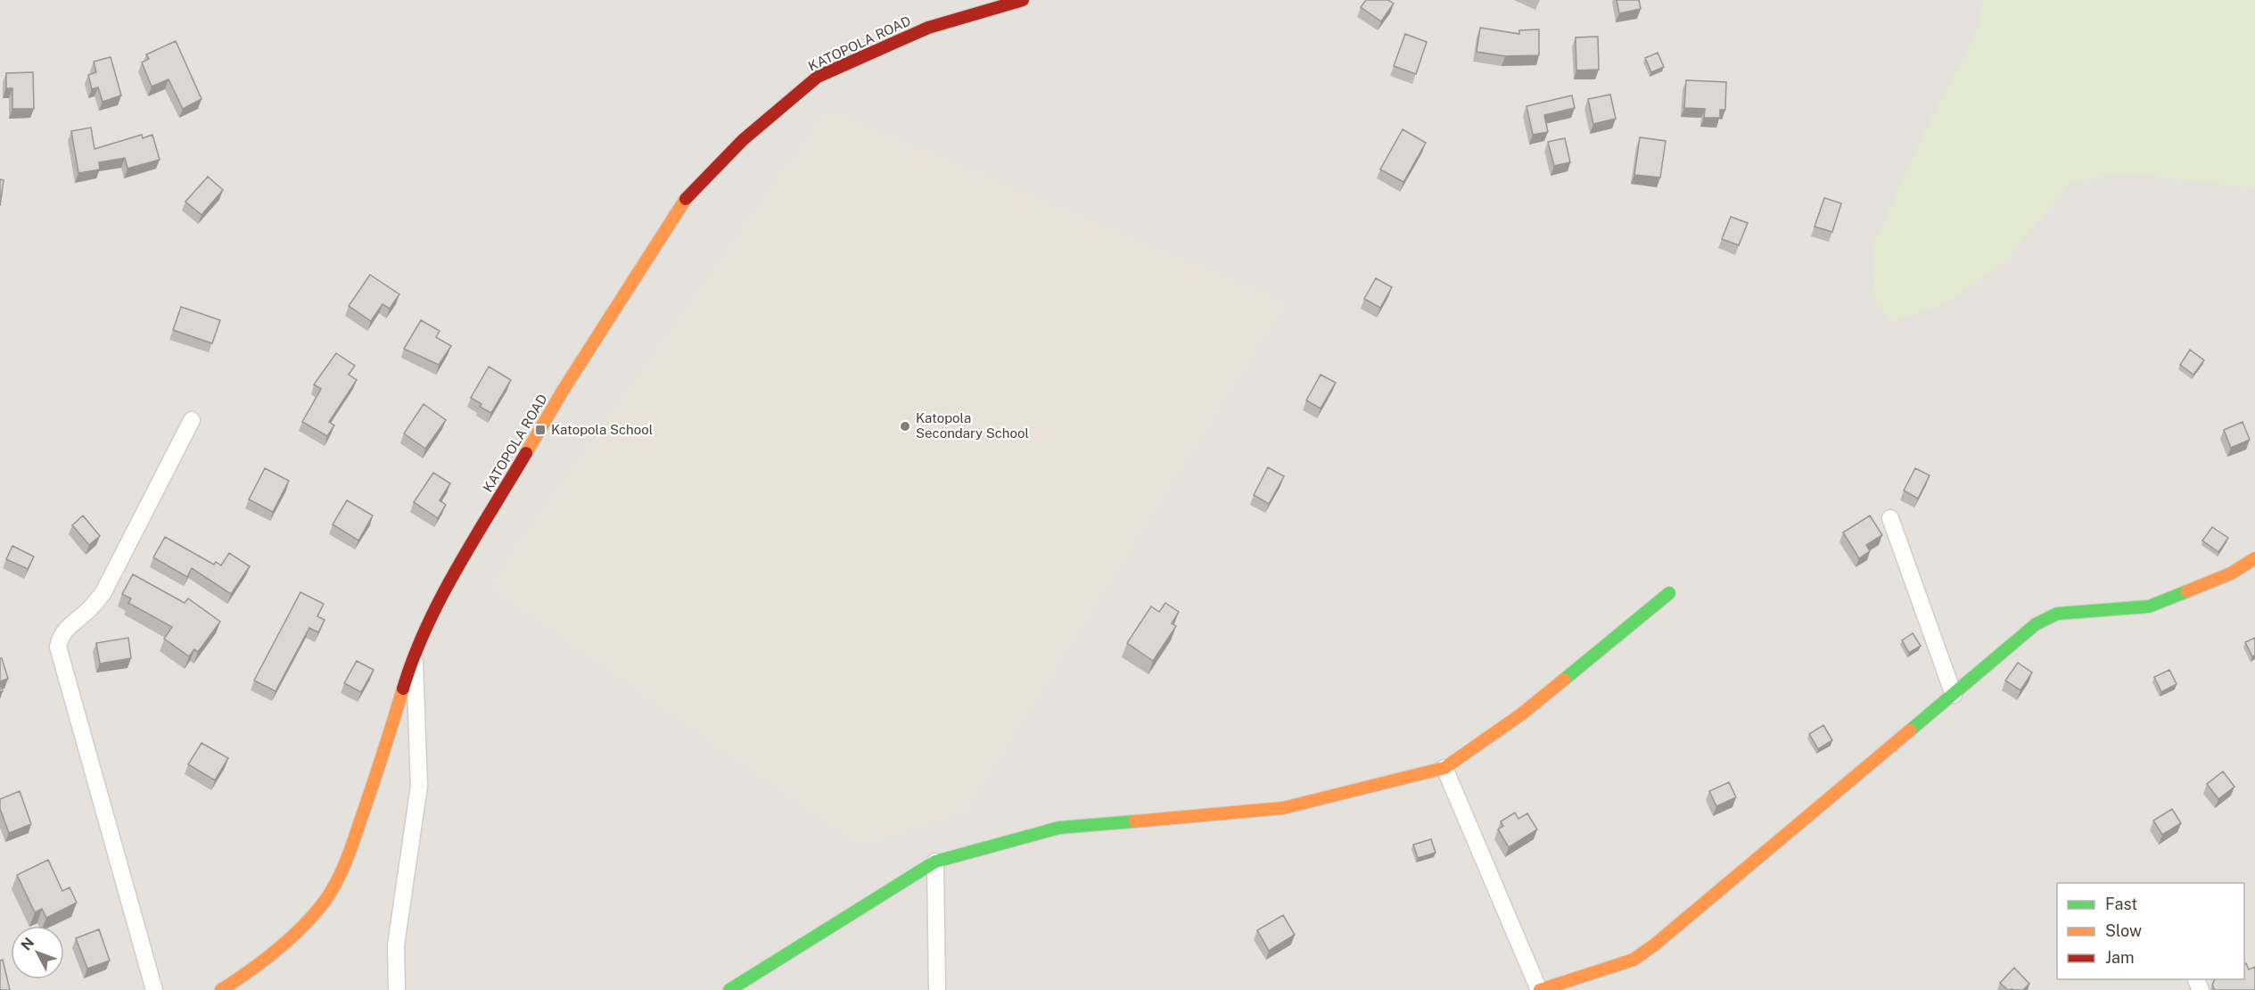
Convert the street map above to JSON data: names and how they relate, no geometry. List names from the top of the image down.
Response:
{
  "streets": {
    "street": ["KATOPOLA ROAD"]
  },
  "places": {
    "other": ["Katopola Secondary School"],
    "transit": ["Katopola School"]
  },
  "legend": ["Fast", "Slow", "Jam"],
  "north": "top left"
}
